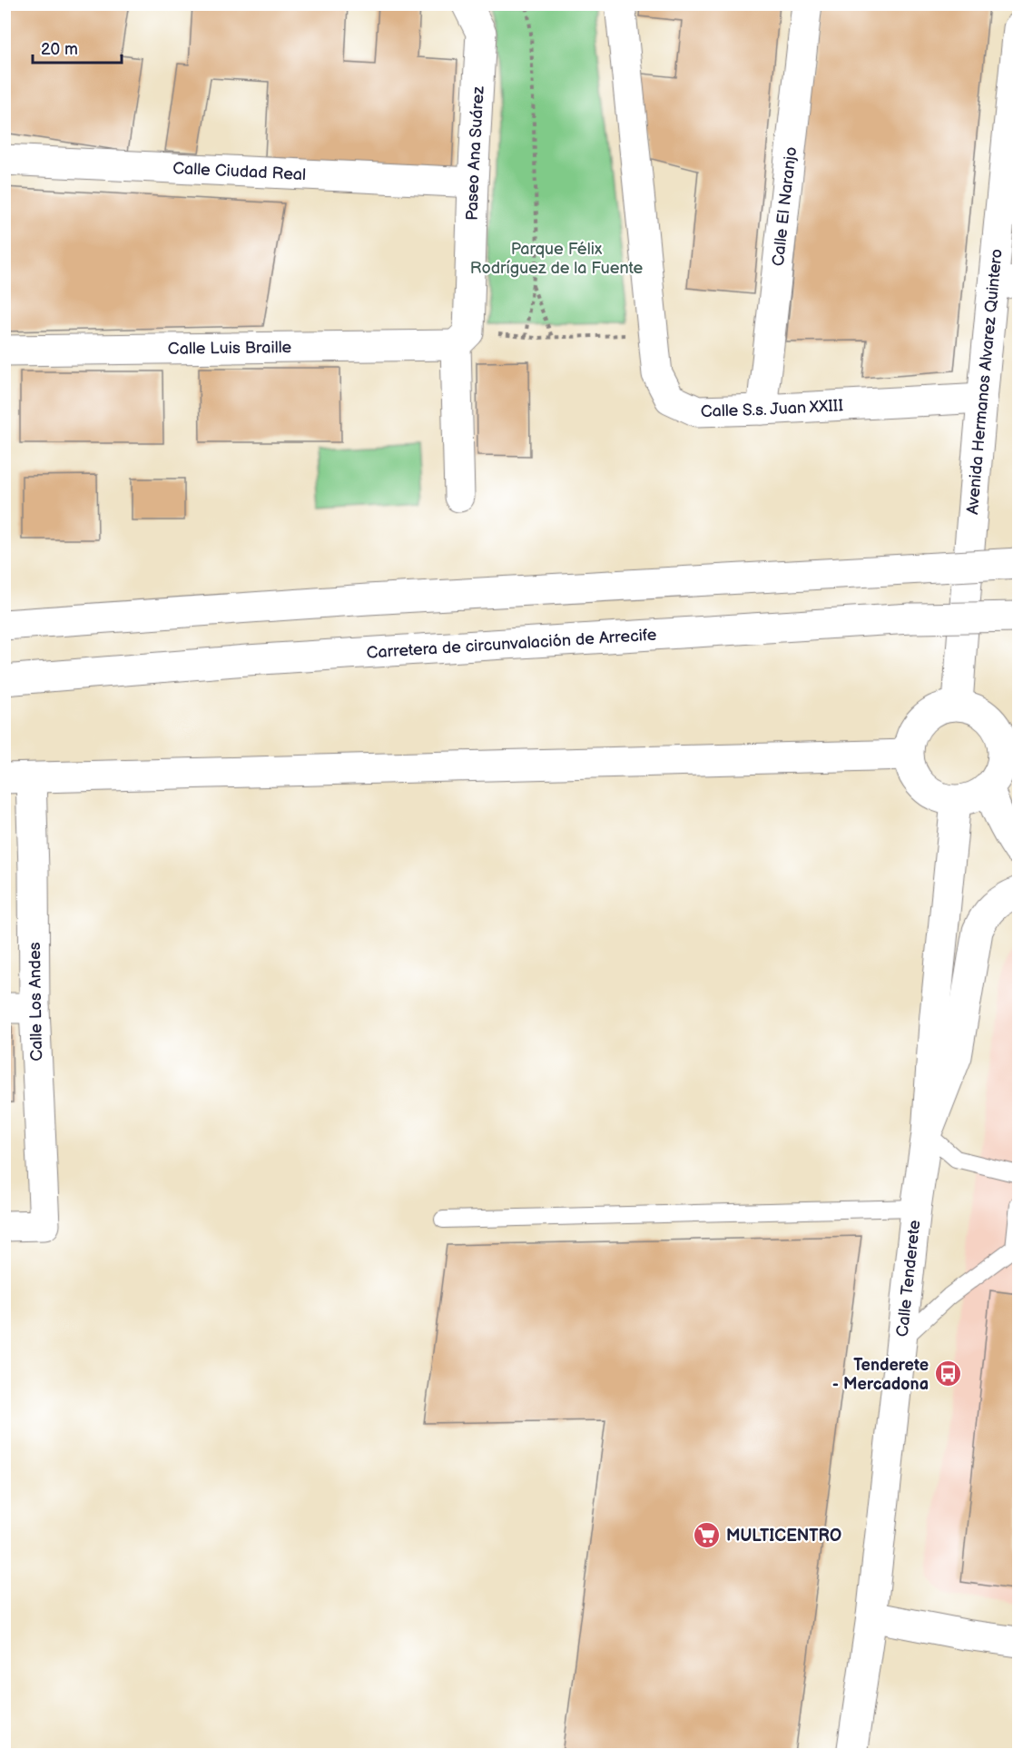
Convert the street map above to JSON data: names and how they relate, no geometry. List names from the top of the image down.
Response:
{
  "streets": {
    "main road": [
      "Paseo Ana Suárez",
      "Calle Ciudad Real",
      "Calle El Naranjo",
      "Calle Luis Braille",
      "Avenida Hermanos Alvarez Quintero",
      "Calle S.s. Juan XXIII",
      "Carretera de circunvalación de Arrecife",
      "Calle Los Andes",
      "Calle Tenderete"
    ]
  },
  "crossings": [
    ["Paseo Ana Suárez", "Calle Ciudad Real"],
    ["Paseo Ana Suárez", "Calle Luis Braille"],
    ["Calle El Naranjo", "Calle S.s. Juan XXIII"],
    ["Avenida Hermanos Alvarez Quintero", "Calle S.s. Juan XXIII"],
    ["Avenida Hermanos Alvarez Quintero", "Calle Tenderete"]
  ],
  "parks": ["Parque Félix Rodríguez de la Fuente"],
  "places": {
    "bus stop": ["Tenderete - Mercadona"],
    "supermarket": ["MULTICENTRO"]
  },
  "scale_bar": "20 m"
}
